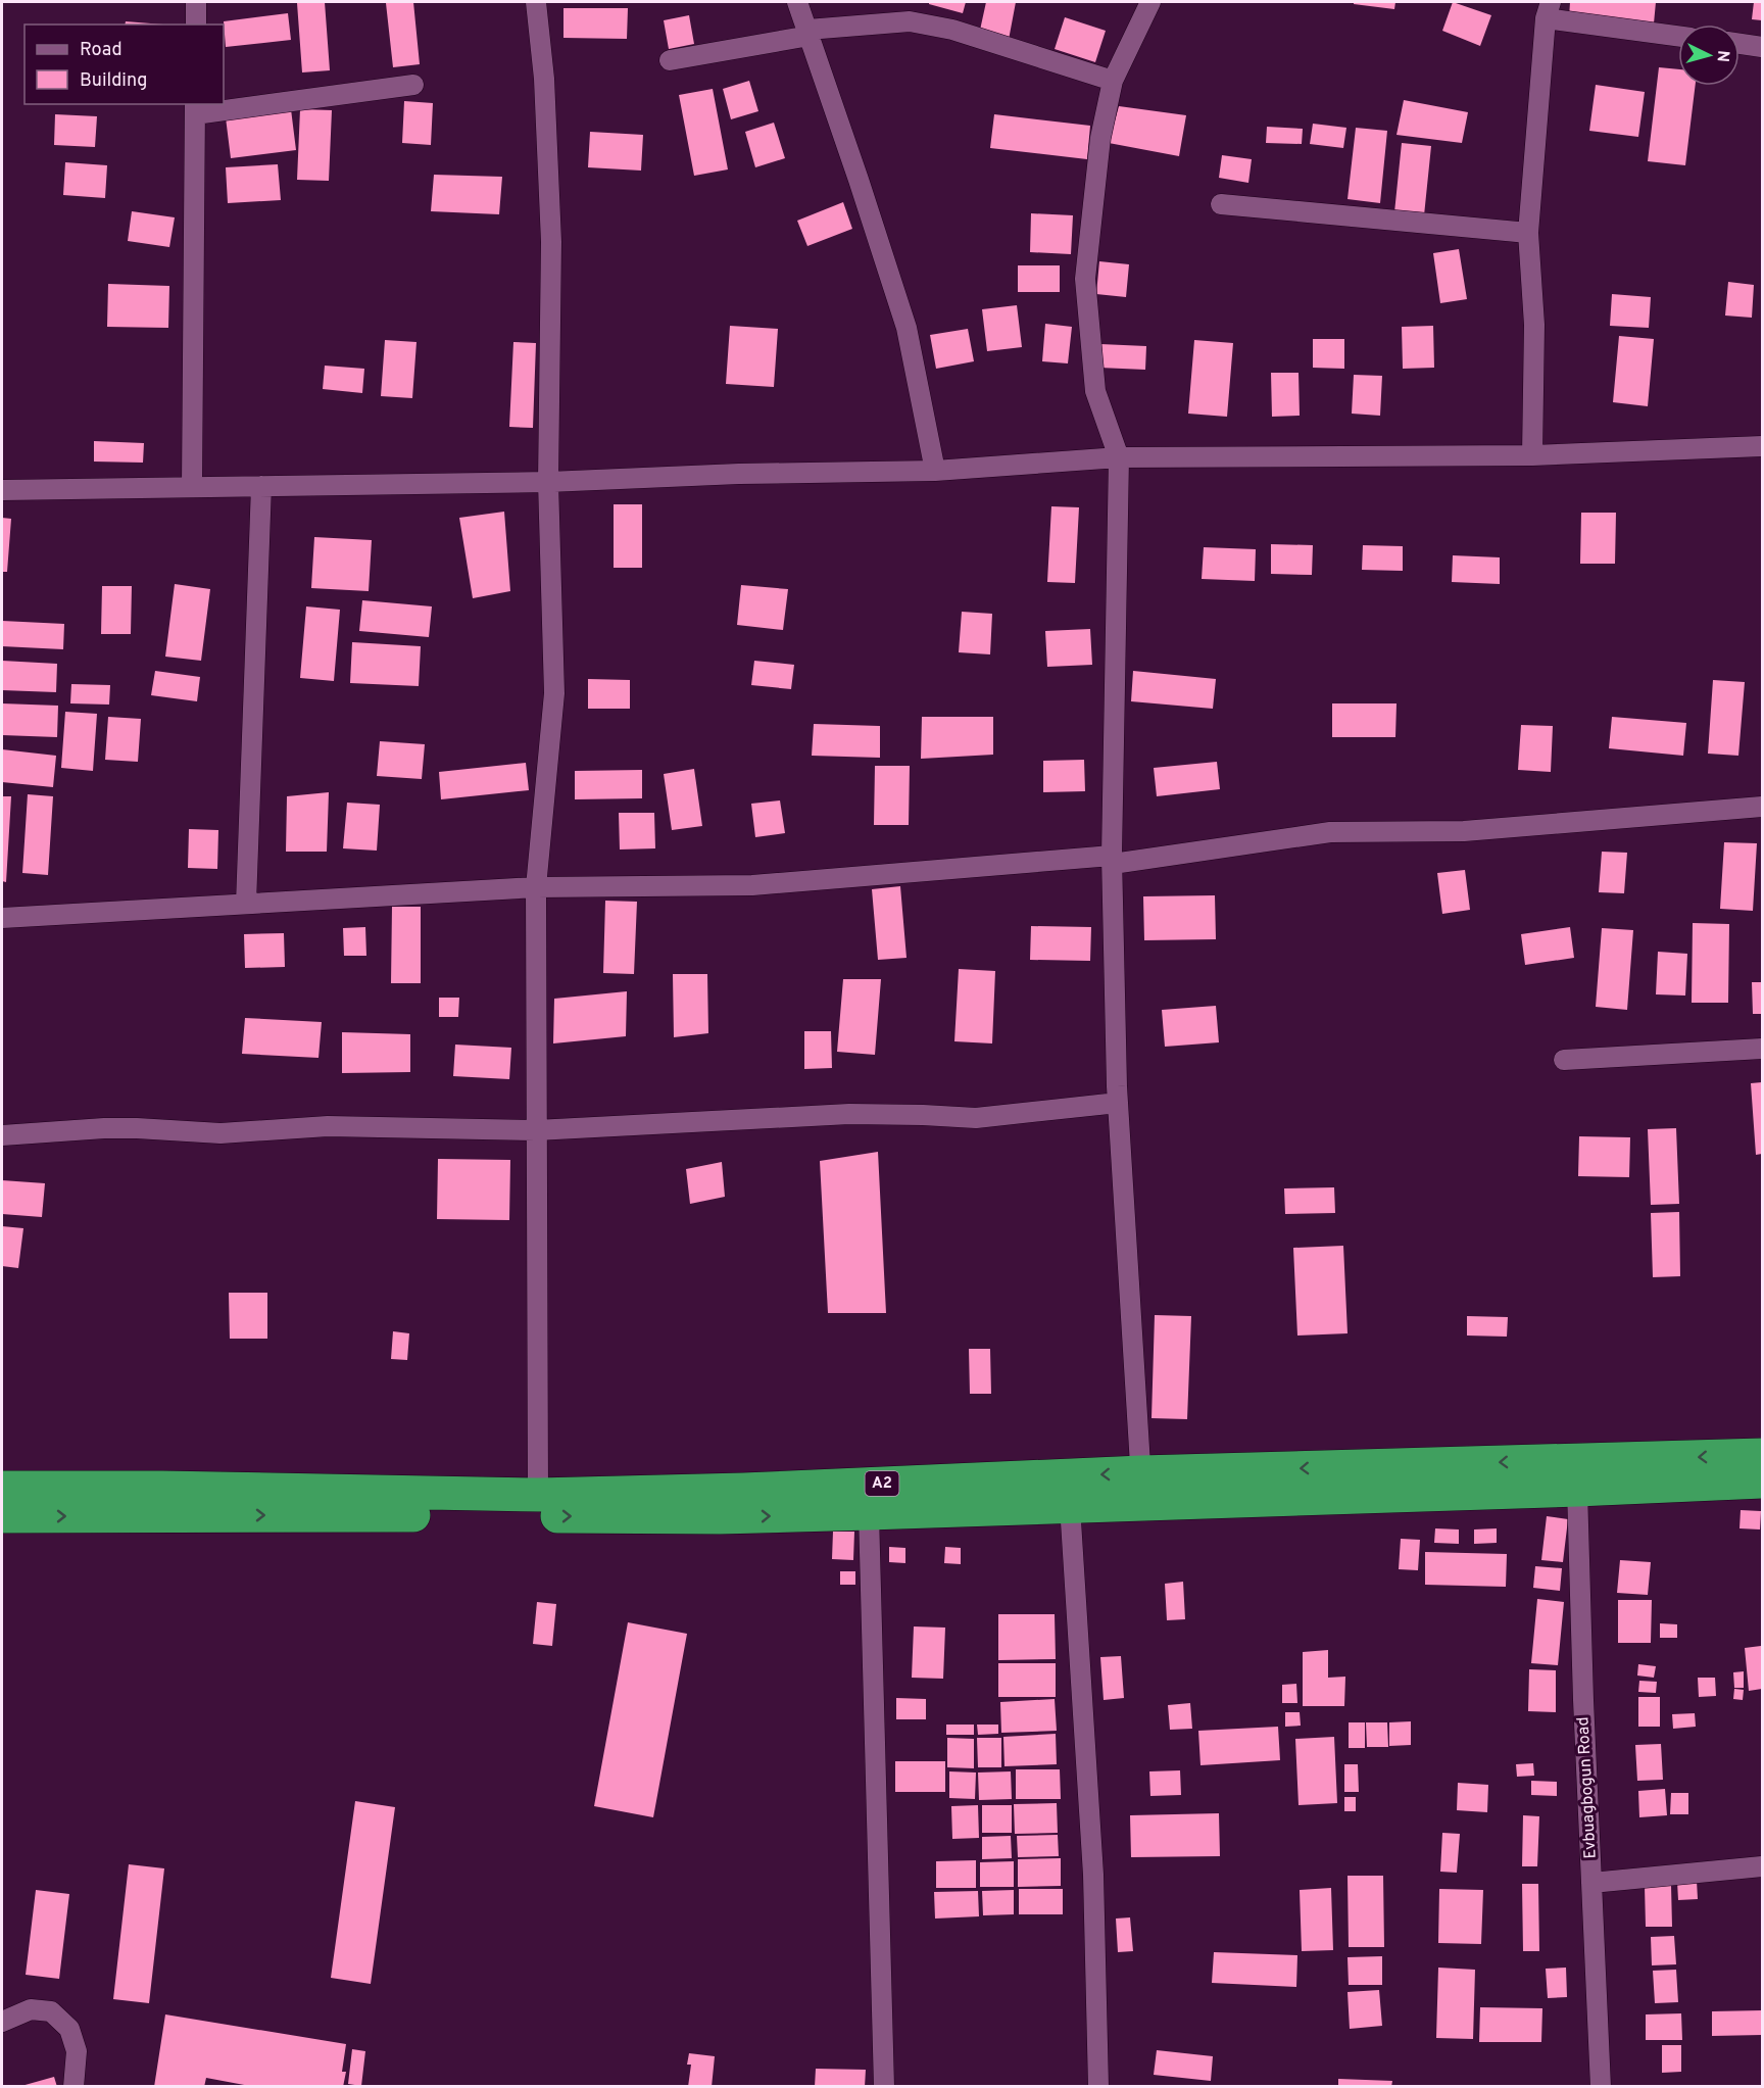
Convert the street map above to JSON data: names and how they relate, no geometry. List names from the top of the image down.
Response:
{
  "streets": {
    "highway": ["A2"],
    "street": ["Evbuagbogun Road"]
  },
  "crossings": [
    ["A2", "Evbuagbogun Road"]
  ],
  "legend": ["Road", "Building"],
  "north": "right"
}
